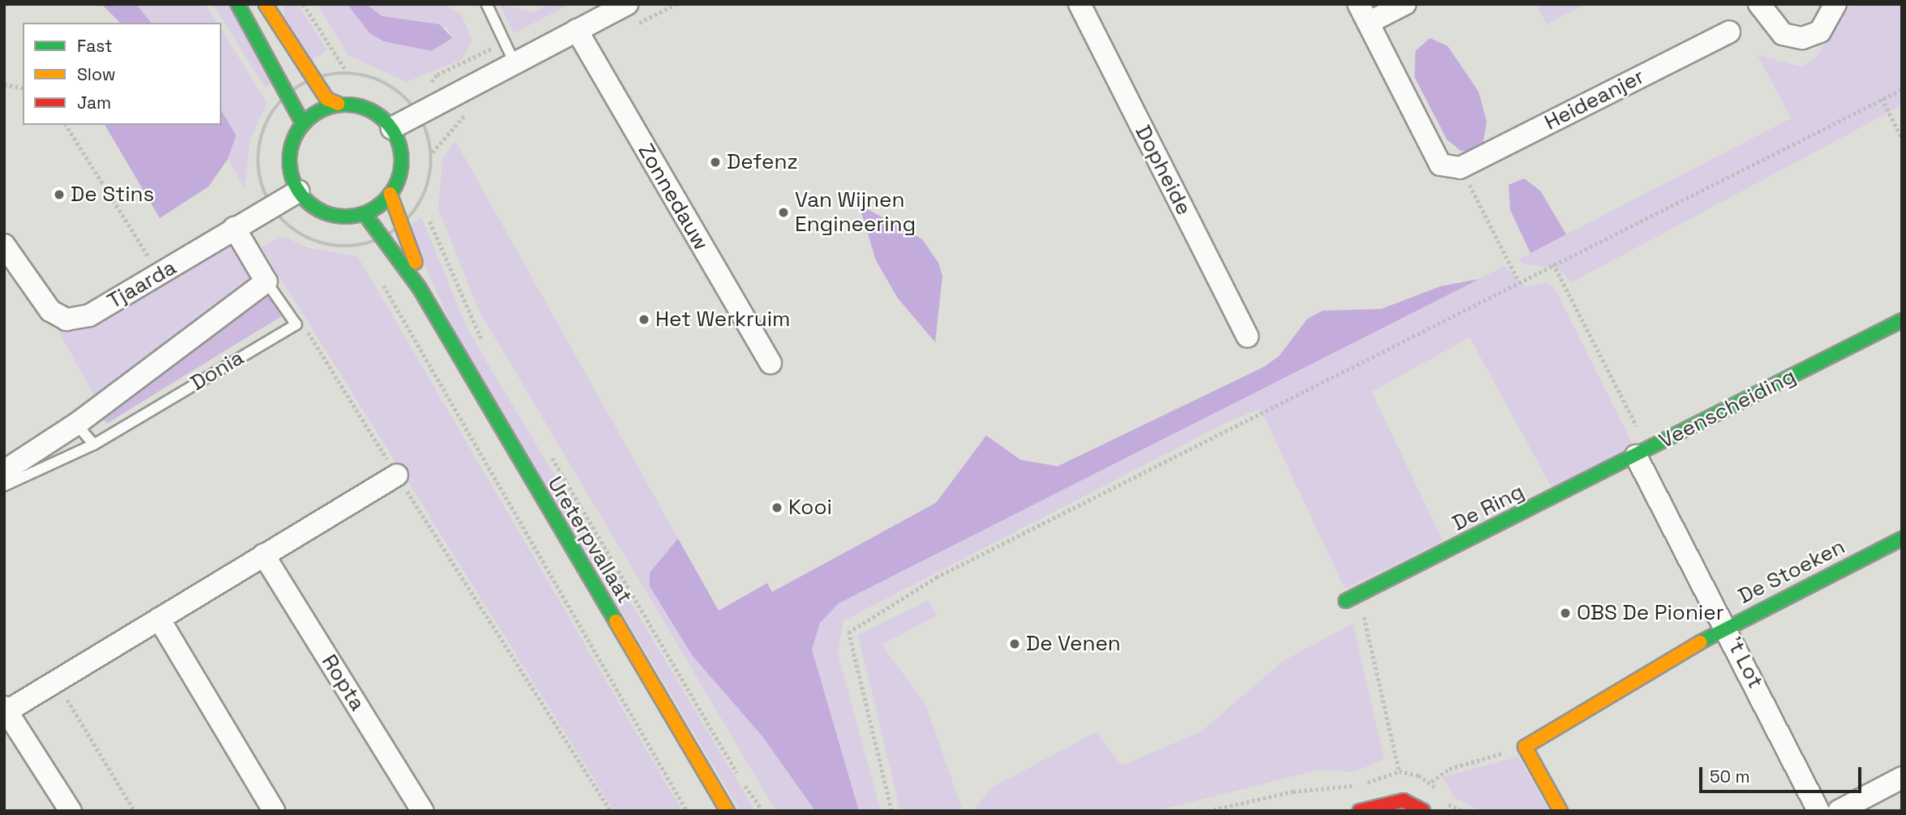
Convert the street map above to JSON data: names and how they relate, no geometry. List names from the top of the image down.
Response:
{
  "streets": {
    "main road": [
      "Veenscheiding",
      "De Ring",
      "Ureterpvallaat",
      "De Stoeken"
    ],
    "street": [
      "Heideanjer",
      "Dopheide",
      "Zonnedauw",
      "Tjaarda",
      "Donia",
      "'t Lot",
      "Ropta"
    ]
  },
  "crossings": [
    ["Tjaarda", "Ureterpvallaat"],
    ["Veenscheiding", "De Ring"],
    ["Veenscheiding", "'t Lot"],
    ["De Ring", "'t Lot"],
    ["De Stoeken", "'t Lot"]
  ],
  "places": [
    "Defenz",
    "De Stins",
    "Van Wijnen Engineering",
    "Het Werkruim",
    "Kooi",
    "OBS De Pionier",
    "De Venen"
  ],
  "legend": ["Fast", "Slow", "Jam"],
  "scale_bar": "50 m"
}
